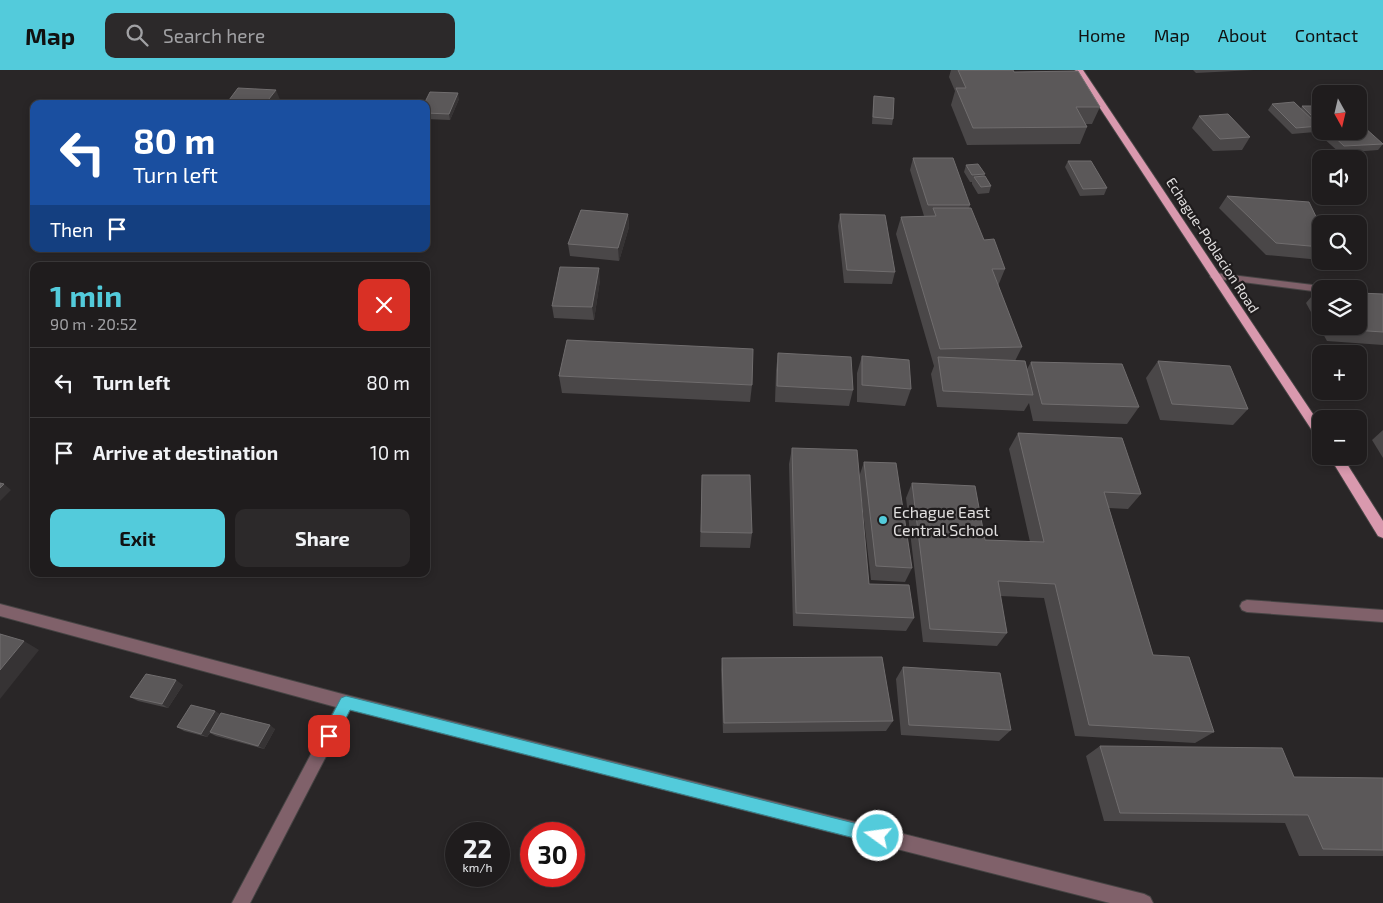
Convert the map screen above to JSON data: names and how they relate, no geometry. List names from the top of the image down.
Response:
{
  "streets": {
    "main road": ["Echague-Poblacion Road"]
  },
  "places": ["Echague East Central School"],
  "north": "bottom",
  "page": {
    "header": "Map",
    "search": "Search here",
    "nav": [
      "Home",
      "Map",
      "About",
      "Contact"
    ],
    "map_buttons": ["+", "−"],
    "turn": ["80 m", "Turn left"],
    "then": "Then",
    "heading": ["1 min", "90 m · 20:52"],
    "list": [
      {
        "name": "Turn left",
        "value": "80 m"
      },
      {
        "name": "Arrive at destination",
        "value": "10 m"
      }
    ],
    "buttons": ["Exit", "Share"],
    "speed": "22 km/h",
    "limit": "30"
  }
}
